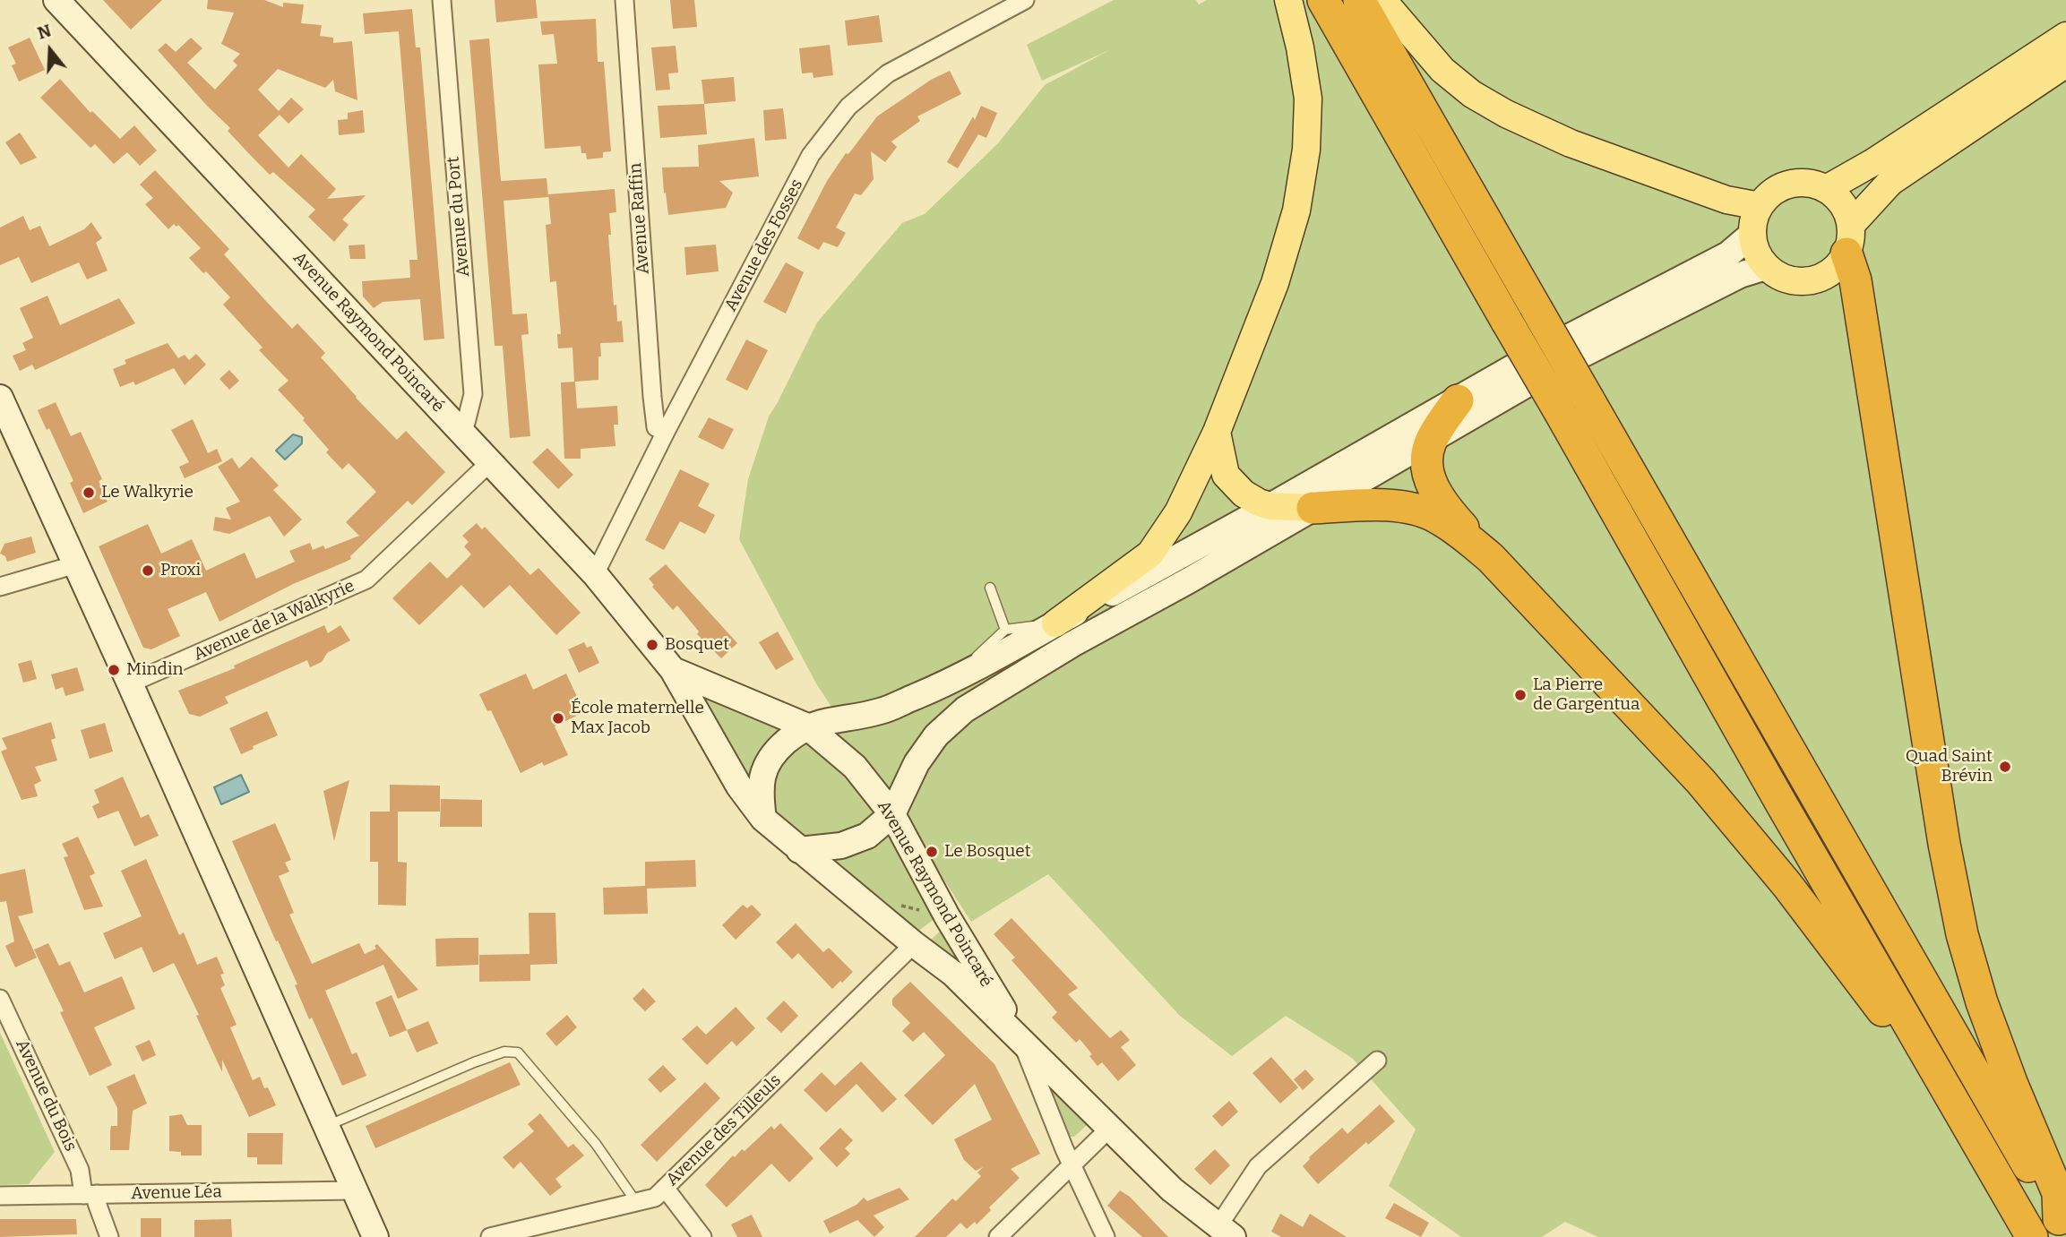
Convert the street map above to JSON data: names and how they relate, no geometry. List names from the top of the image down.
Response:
{
  "streets": {
    "street": [
      "Avenue du Port",
      "Avenue Raffin",
      "Avenue des Fosses",
      "Avenue Raymond Poincaré",
      "Avenue de la Walkyrie",
      "Avenue du Bois",
      "Avenue des Tilleuls",
      "Avenue Léa"
    ]
  },
  "crossings": [
    ["Avenue du Port", "Avenue Raymond Poincaré"],
    ["Avenue Raffin", "Avenue des Fosses"],
    ["Avenue des Fosses", "Avenue Raymond Poincaré"],
    ["Avenue Raymond Poincaré", "Avenue de la Walkyrie"],
    ["Avenue Raymond Poincaré", "Avenue des Tilleuls"],
    ["Avenue du Bois", "Avenue Léa"]
  ],
  "places": [
    "Le Walkyrie",
    "Proxi",
    "Bosquet",
    "Mindin",
    "La Pierre de Gargentua",
    "École maternelle Max Jacob",
    "Quad Saint Brévin",
    "Le Bosquet"
  ],
  "north": "top"
}
